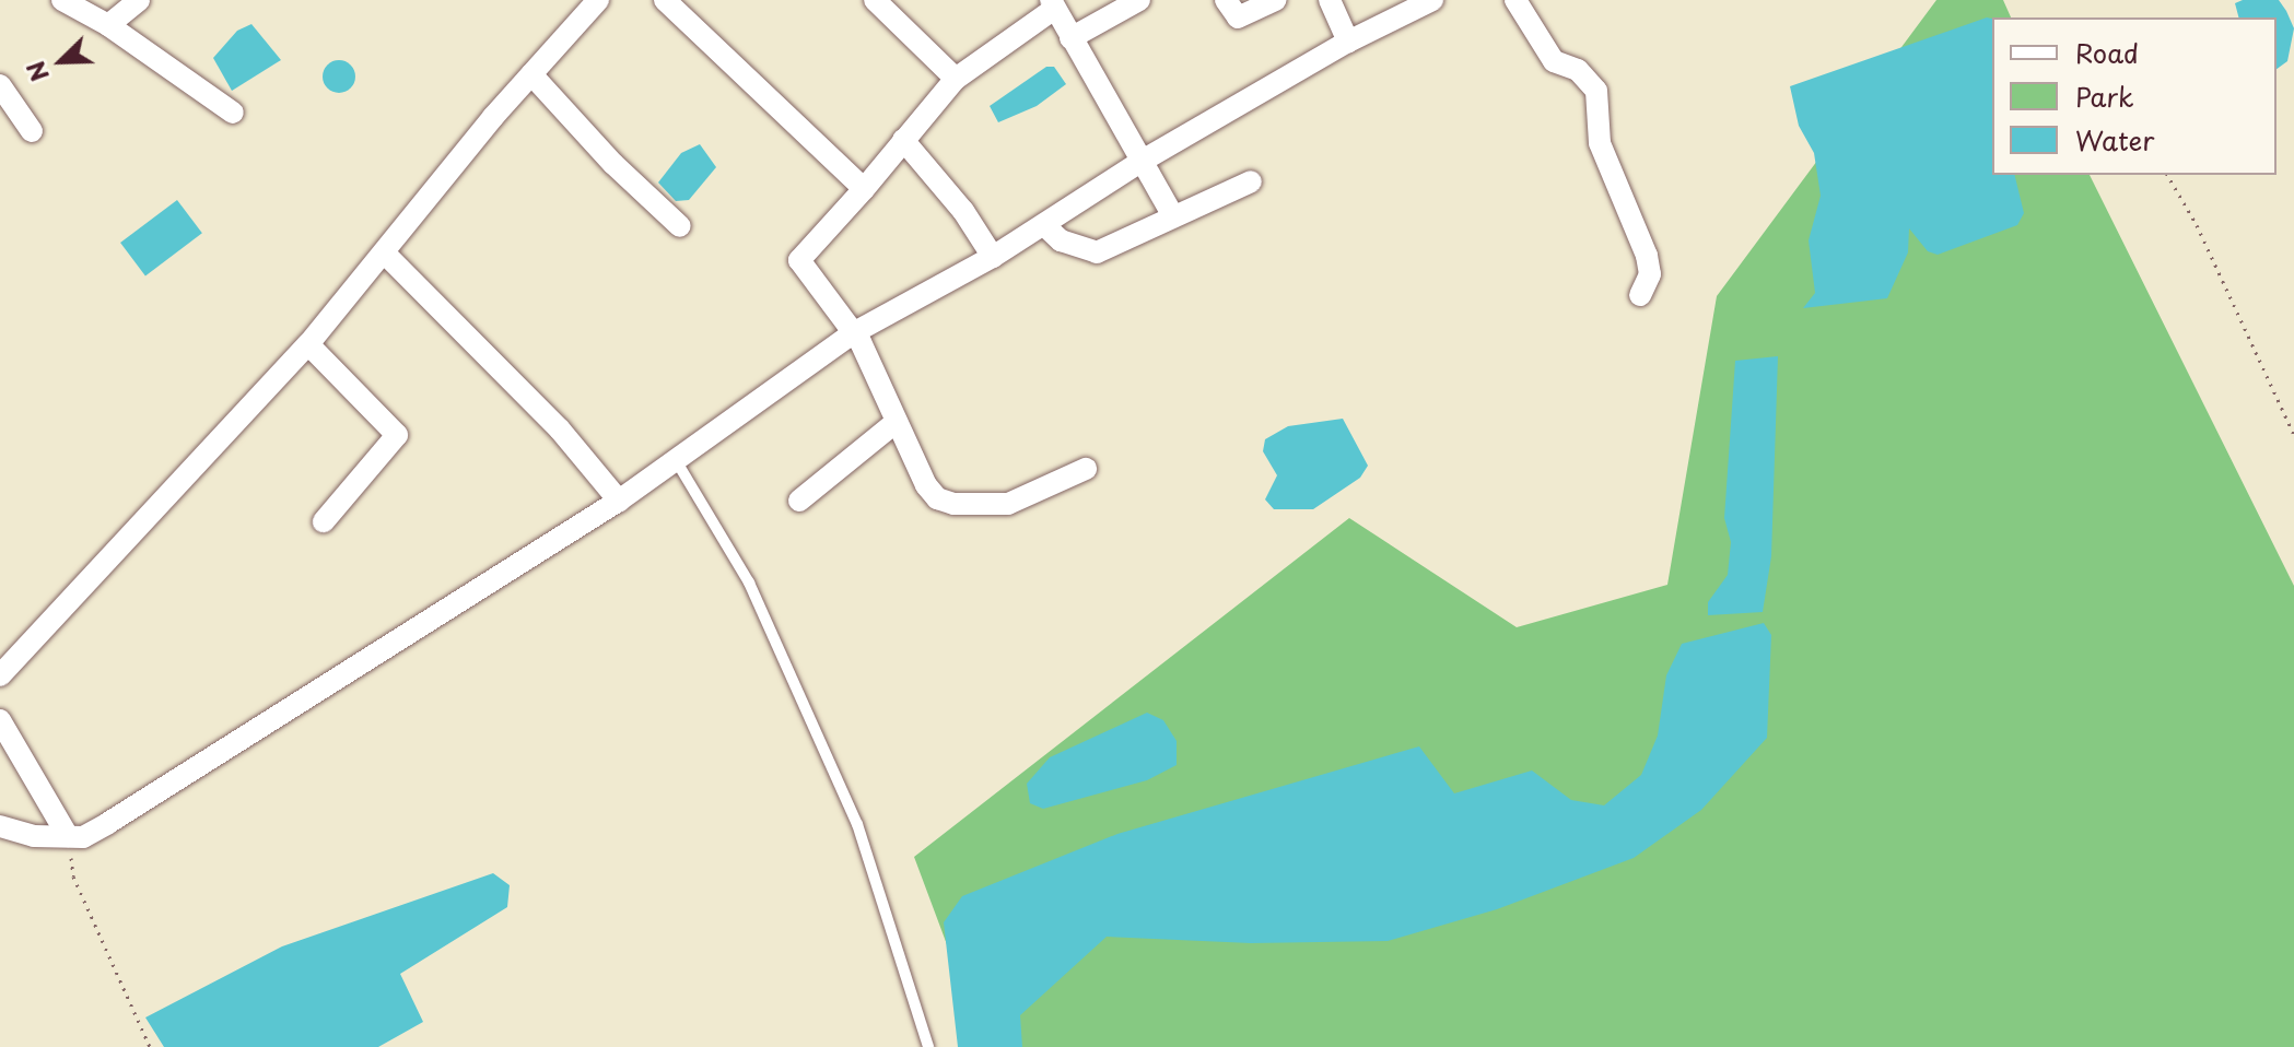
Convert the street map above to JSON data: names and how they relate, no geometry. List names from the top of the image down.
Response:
{
  "legend": ["Road", "Park", "Water"],
  "north": "bottom left"
}
